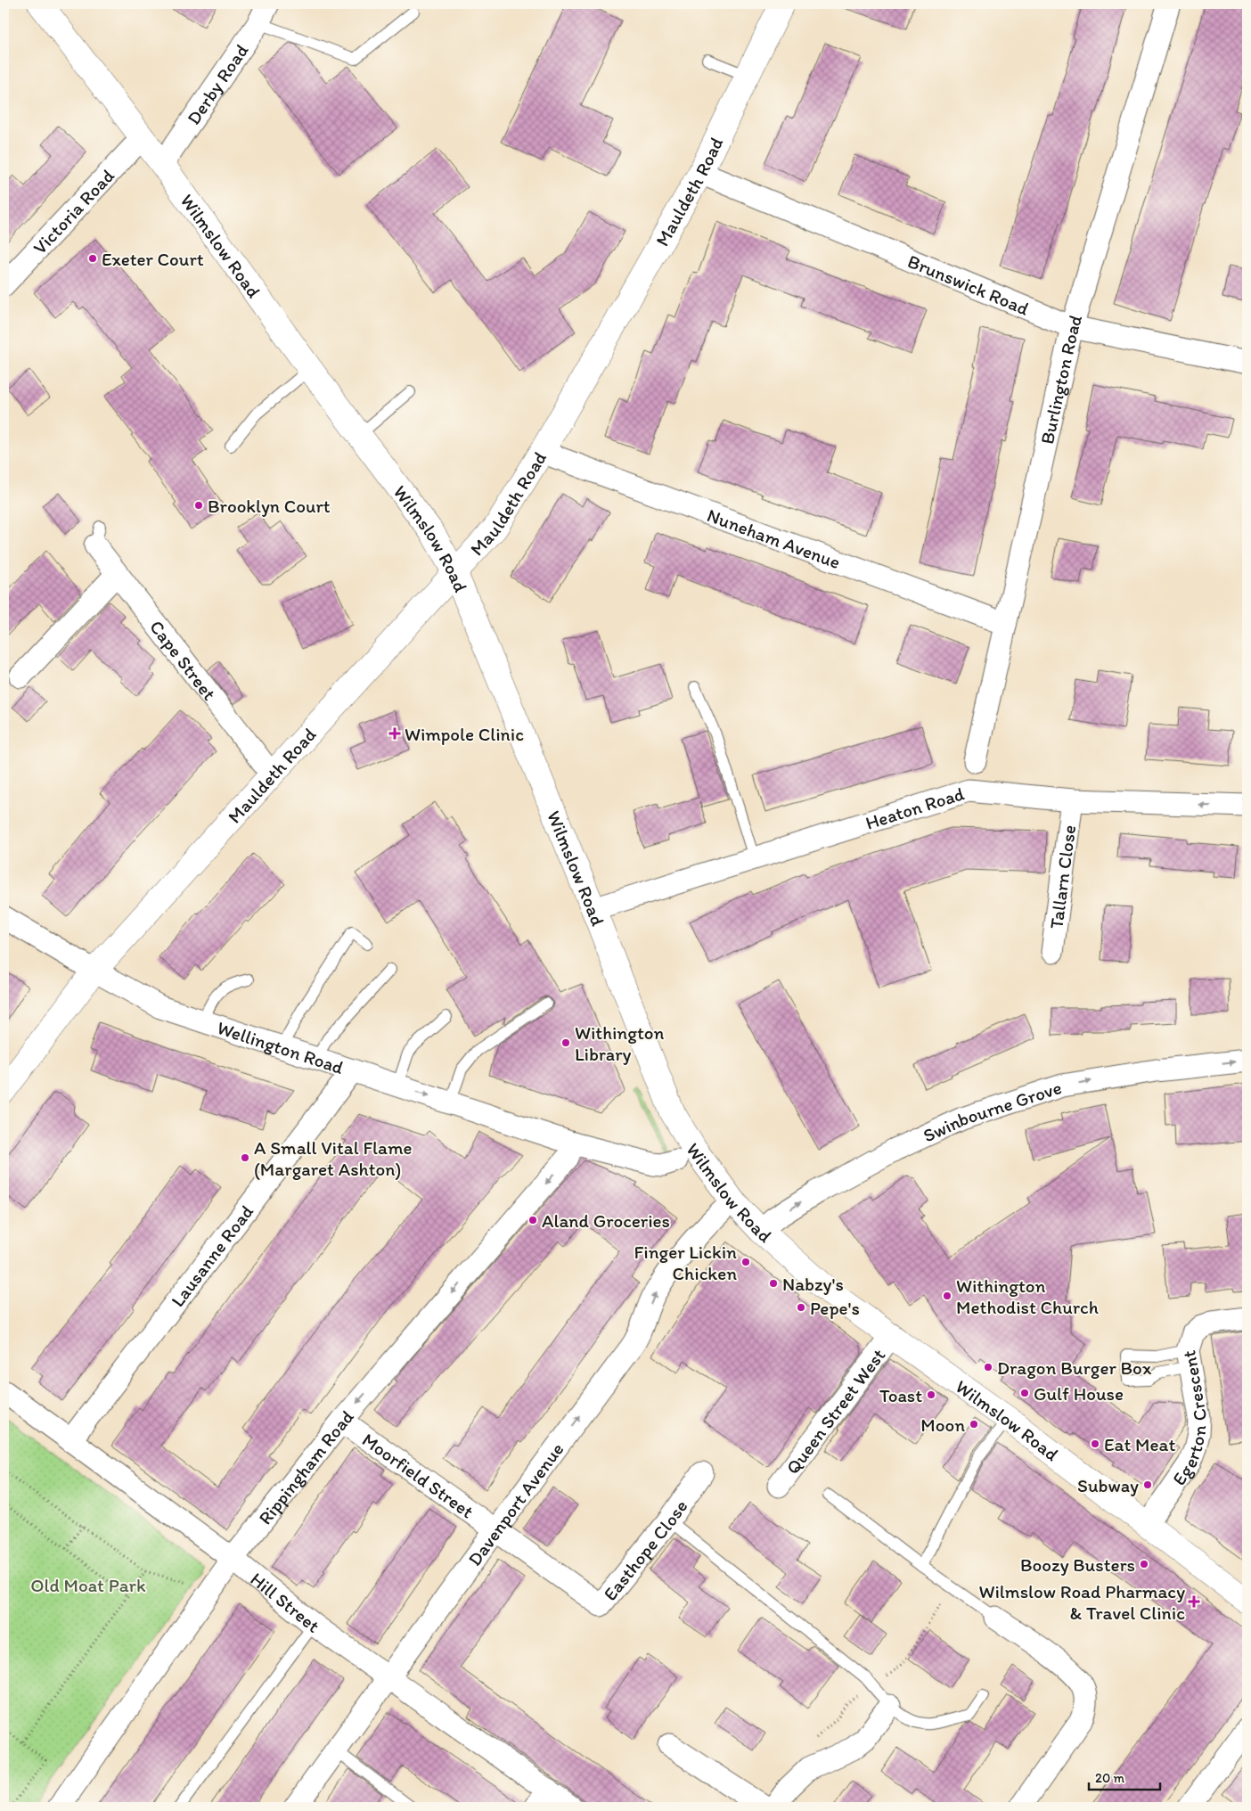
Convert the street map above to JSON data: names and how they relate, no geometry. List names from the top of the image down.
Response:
{
  "streets": {
    "main road": ["Mauldeth Road", "Wilmslow Road"],
    "street": [
      "Derby Road",
      "Victoria Road",
      "Brunswick Road",
      "Burlington Road",
      "Nuneham Avenue",
      "Cape Street",
      "Heaton Road",
      "Tallarn Close",
      "Wellington Road",
      "Swinbourne Grove",
      "Lausanne Road",
      "Queen Street West",
      "Egerton Crescent",
      "Rippingham Road",
      "Moorfield Street",
      "Davenport Avenue",
      "Easthope Close",
      "Hill Street"
    ]
  },
  "crossings": [
    ["Derby Road", "Wilmslow Road"],
    ["Mauldeth Road", "Wilmslow Road"],
    ["Mauldeth Road", "Brunswick Road"],
    ["Mauldeth Road", "Nuneham Avenue"],
    ["Mauldeth Road", "Cape Street"],
    ["Mauldeth Road", "Wellington Road"],
    ["Victoria Road", "Wilmslow Road"],
    ["Wilmslow Road", "Heaton Road"],
    ["Wilmslow Road", "Swinbourne Grove"],
    ["Wilmslow Road", "Queen Street West"],
    ["Wilmslow Road", "Egerton Crescent"],
    ["Wilmslow Road", "Davenport Avenue"],
    ["Brunswick Road", "Burlington Road"],
    ["Burlington Road", "Nuneham Avenue"],
    ["Heaton Road", "Tallarn Close"],
    ["Wellington Road", "Lausanne Road"],
    ["Wellington Road", "Rippingham Road"],
    ["Lausanne Road", "Hill Street"],
    ["Rippingham Road", "Moorfield Street"],
    ["Rippingham Road", "Hill Street"],
    ["Moorfield Street", "Davenport Avenue"],
    ["Moorfield Street", "Easthope Close"],
    ["Davenport Avenue", "Easthope Close"],
    ["Davenport Avenue", "Hill Street"]
  ],
  "one_way": ["Swinbourne Grove", "Rippingham Road", "Davenport Avenue"],
  "parks": ["Old Moat Park"],
  "places": {
    "other": [
      "Exeter Court",
      "Brooklyn Court",
      "Withington Library",
      "A Small Vital Flame (Margaret Ashton)",
      "Aland Groceries",
      "Finger Lickin Chicken",
      "Nabzy's",
      "Withington Methodist Church",
      "Pepe's",
      "Dragon Burger Box",
      "Gulf House",
      "Toast",
      "Moon",
      "Eat Meat",
      "Subway",
      "Boozy Busters"
    ],
    "health": ["Wimpole Clinic", "Wilmslow Road Pharmacy & Travel Clinic"]
  },
  "scale_bar": "20 m"
}
